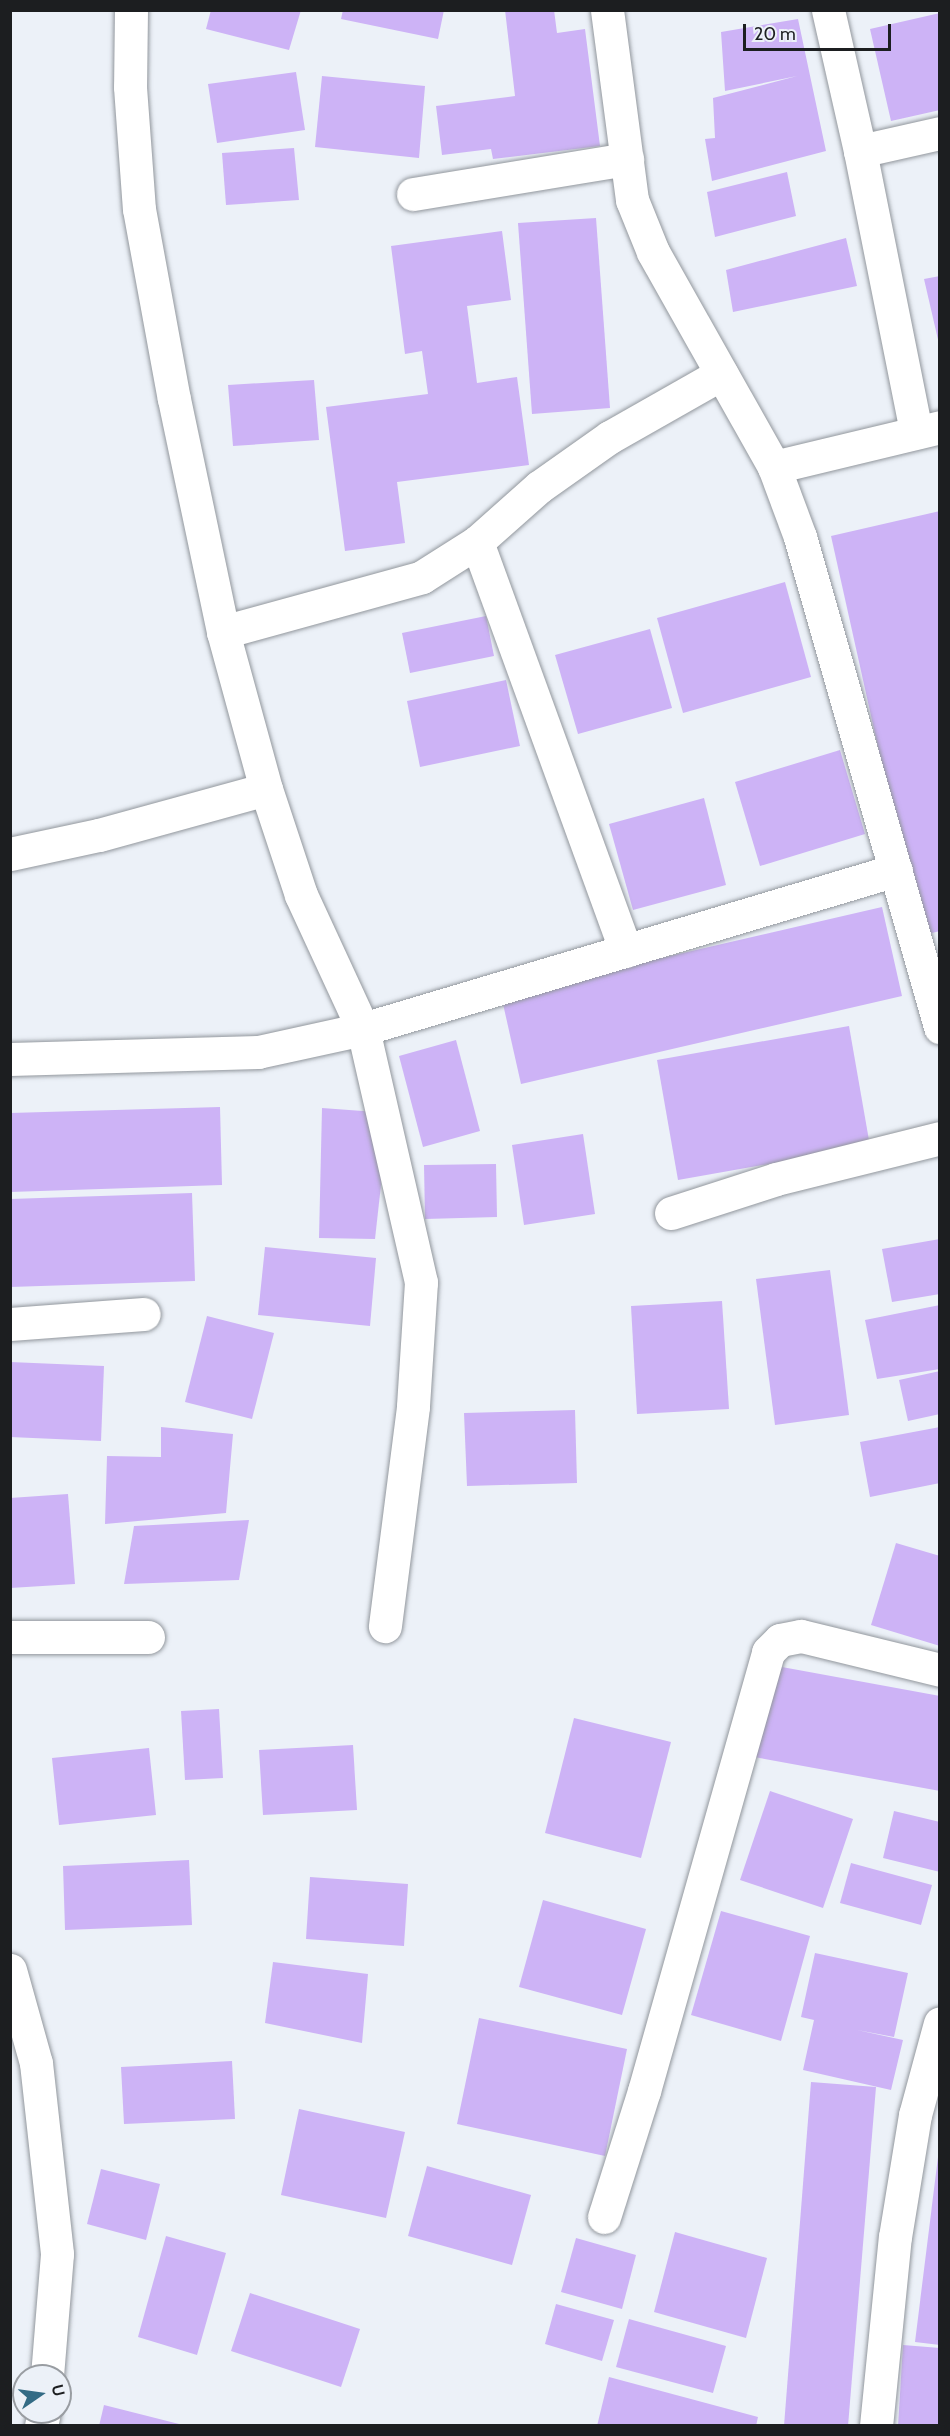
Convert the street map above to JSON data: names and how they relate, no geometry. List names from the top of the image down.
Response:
{
  "scale_bar": "20 m",
  "north": "right"
}
